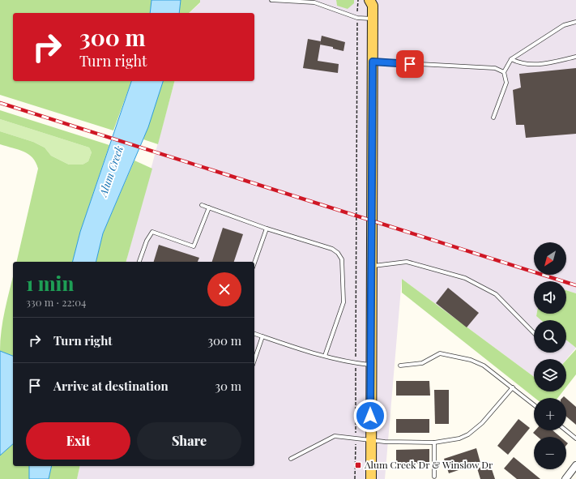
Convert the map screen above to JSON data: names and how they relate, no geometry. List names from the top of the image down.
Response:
{
  "water": ["Alum Creek"],
  "places": {
    "transit": ["Alum Creek Dr & Winslow Dr"]
  },
  "north": "bottom left",
  "page": {
    "turn": ["300 m", "Turn right"],
    "map_buttons": ["+", "−"],
    "heading": ["1 min", "330 m · 22:04"],
    "list": [
      {
        "name": "Turn right",
        "value": "300 m"
      },
      {
        "name": "Arrive at destination",
        "value": "30 m"
      }
    ],
    "buttons": ["Exit", "Share"]
  }
}
